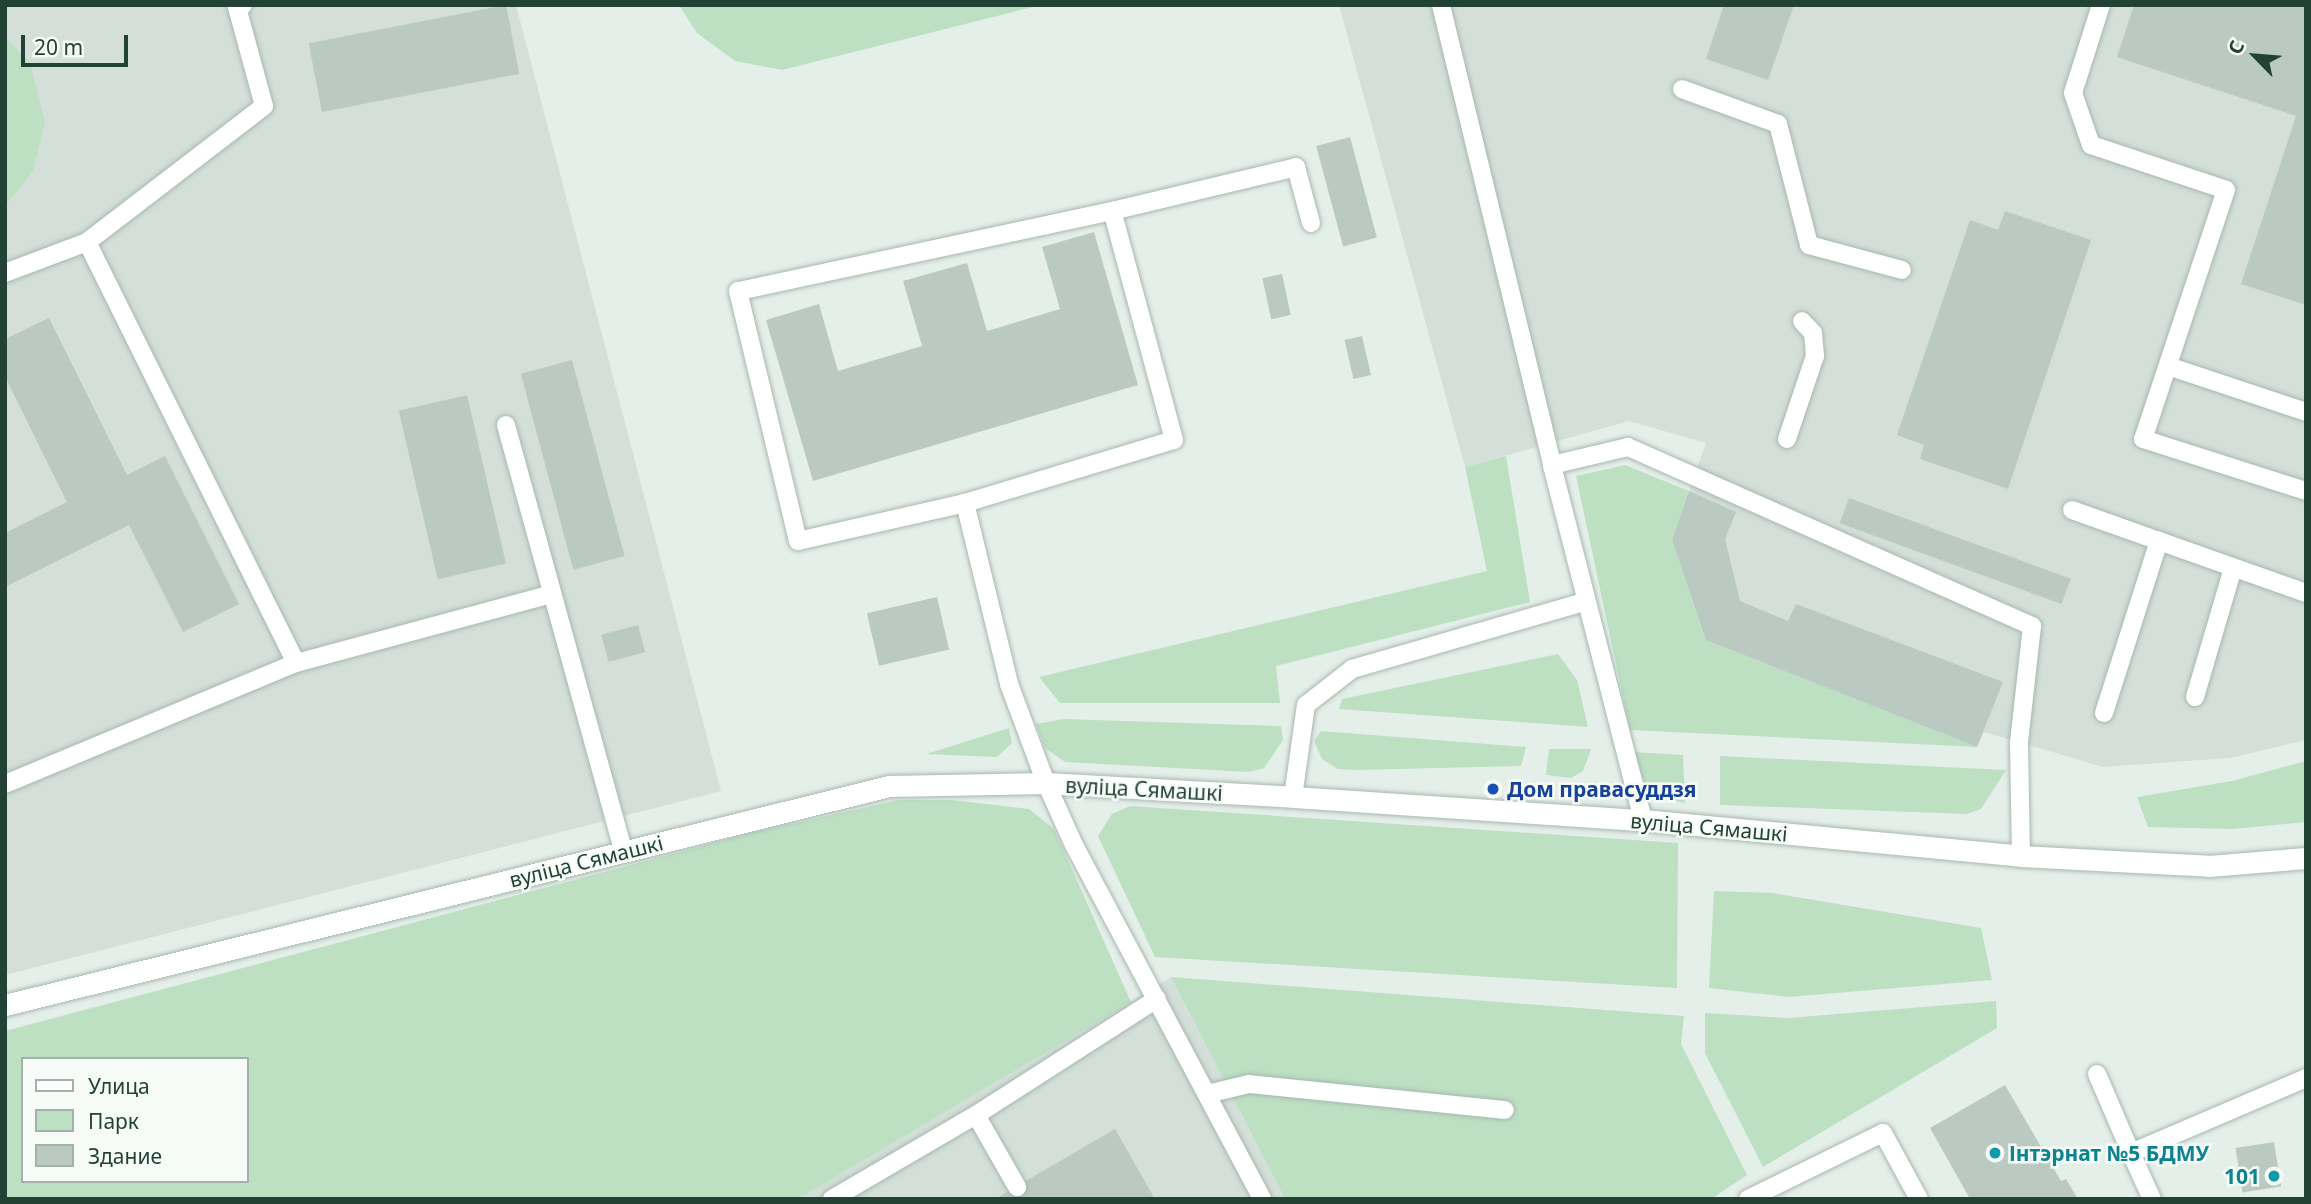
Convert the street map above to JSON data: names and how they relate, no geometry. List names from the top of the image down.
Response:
{
  "streets": {
    "street": ["вуліца Сямашкі"]
  },
  "places": ["Дом правасуддзя", "Інтэрнат №5 БДМУ", "101"],
  "legend": ["Улица", "Парк", "Здание"],
  "scale_bar": "20 m",
  "north": "top left"
}
